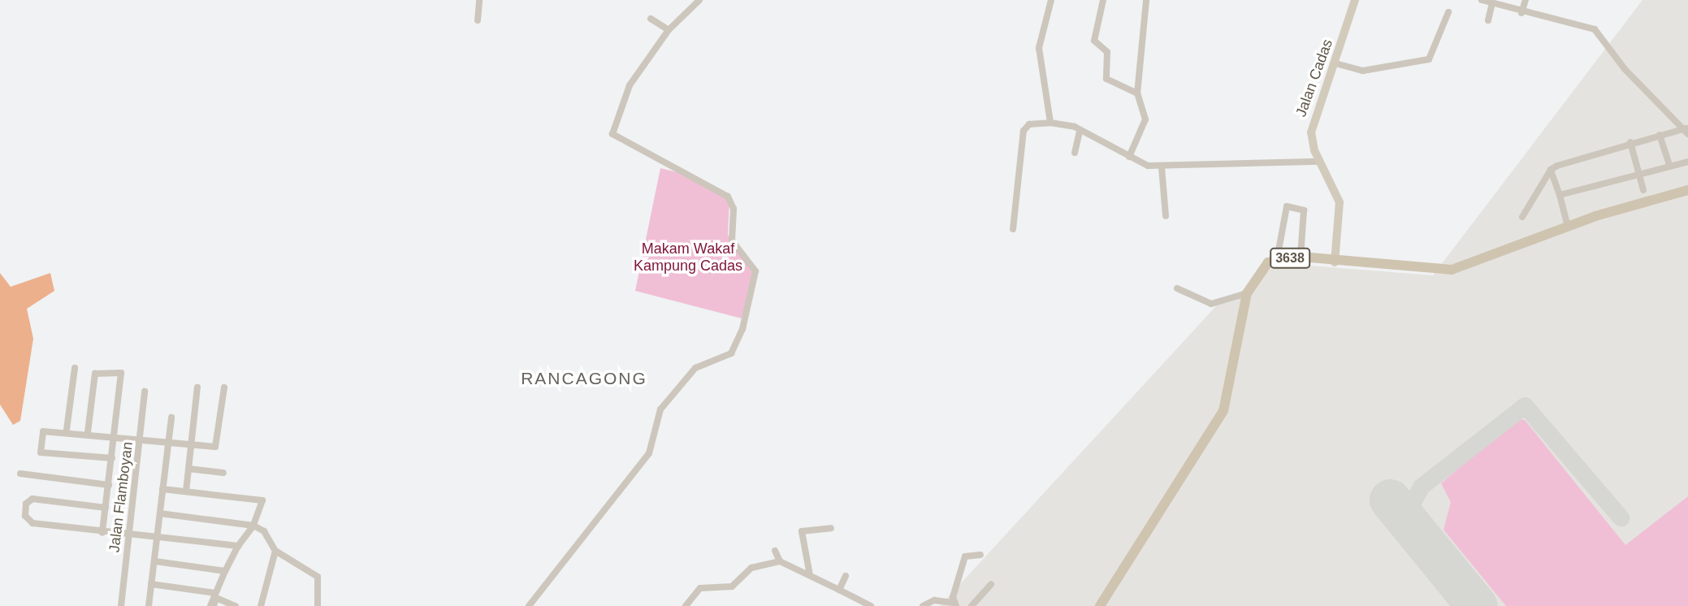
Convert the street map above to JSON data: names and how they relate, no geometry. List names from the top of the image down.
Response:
{
  "streets": {
    "main road": ["3638"],
    "street": ["Jalan Cadas", "Jalan Flamboyan"]
  },
  "crossings": [
    ["Jalan Cadas", "3638"]
  ],
  "districts": ["RANCAGONG"],
  "parks": ["Makam Wakaf Kampung Cadas"]
}
